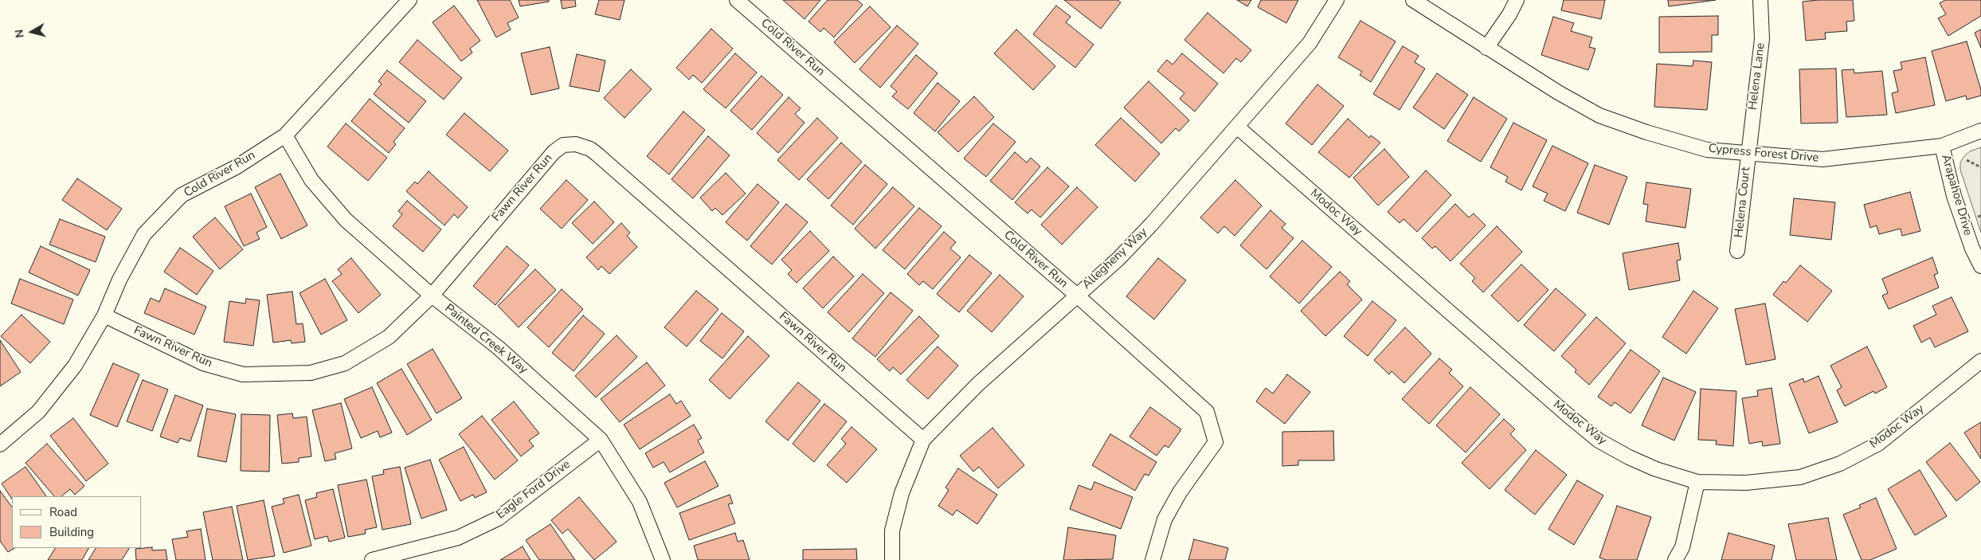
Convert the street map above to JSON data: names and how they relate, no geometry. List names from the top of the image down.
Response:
{
  "streets": {
    "street": [
      "Cold River Run",
      "Helena Lane",
      "Cypress Forest Drive",
      "Fawn River Run",
      "Arapahoe Drive",
      "Helena Court",
      "Modoc Way",
      "Allegheny Way",
      "Painted Creek Way",
      "Eagle Ford Drive"
    ]
  },
  "crossings": [
    ["Cold River Run", "Fawn River Run"],
    ["Cold River Run", "Allegheny Way"],
    ["Cold River Run", "Painted Creek Way"],
    ["Helena Lane", "Cypress Forest Drive"],
    ["Helena Lane", "Helena Court"],
    ["Cypress Forest Drive", "Arapahoe Drive"],
    ["Cypress Forest Drive", "Helena Court"],
    ["Fawn River Run", "Allegheny Way"],
    ["Fawn River Run", "Painted Creek Way"],
    ["Modoc Way", "Allegheny Way"],
    ["Painted Creek Way", "Eagle Ford Drive"]
  ],
  "legend": ["Road", "Building"],
  "north": "left"
}
